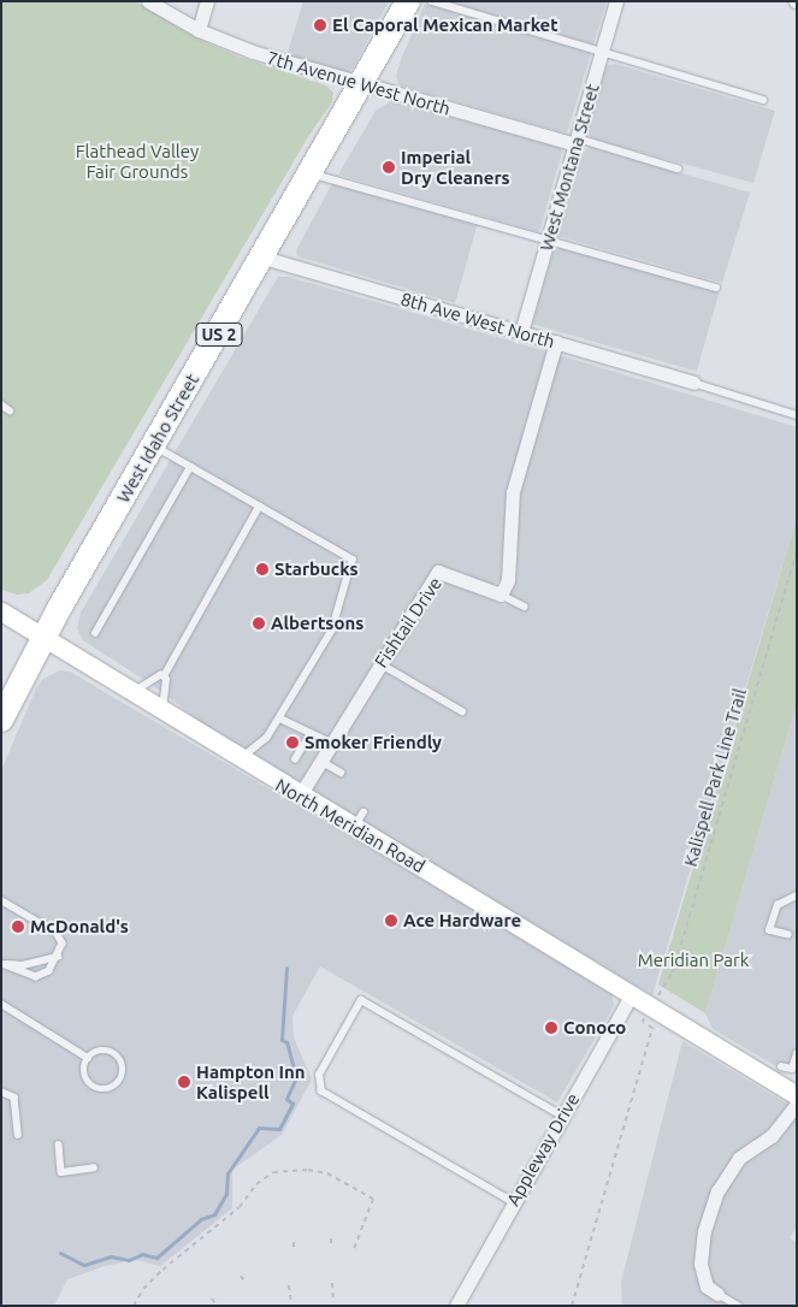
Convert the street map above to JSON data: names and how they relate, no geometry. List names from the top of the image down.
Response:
{
  "streets": {
    "highway": ["US 2", "West Idaho Street"],
    "street": [
      "7th Avenue West North",
      "West Montana Street",
      "8th Ave West North",
      "Fishtail Drive",
      "North Meridian Road",
      "Appleway Drive"
    ],
    "path": ["Kalispell Park Line Trail"]
  },
  "crossings": [
    ["7th Avenue West North", "West Montana Street"],
    ["7th Avenue West North", "West Idaho Street"],
    ["West Montana Street", "8th Ave West North"],
    ["8th Ave West North", "West Idaho Street"],
    ["West Idaho Street", "North Meridian Road"],
    ["Fishtail Drive", "North Meridian Road"],
    ["Kalispell Park Line Trail", "North Meridian Road"],
    ["North Meridian Road", "Appleway Drive"]
  ],
  "parks": ["Flathead Valley Fair Grounds", "Meridian Park"],
  "places": [
    "El Caporal Mexican Market",
    "Imperial Dry Cleaners",
    "Starbucks",
    "Albertsons",
    "Smoker Friendly",
    "Ace Hardware",
    "McDonald's",
    "Conoco",
    "Hampton Inn Kalispell"
  ]
}
